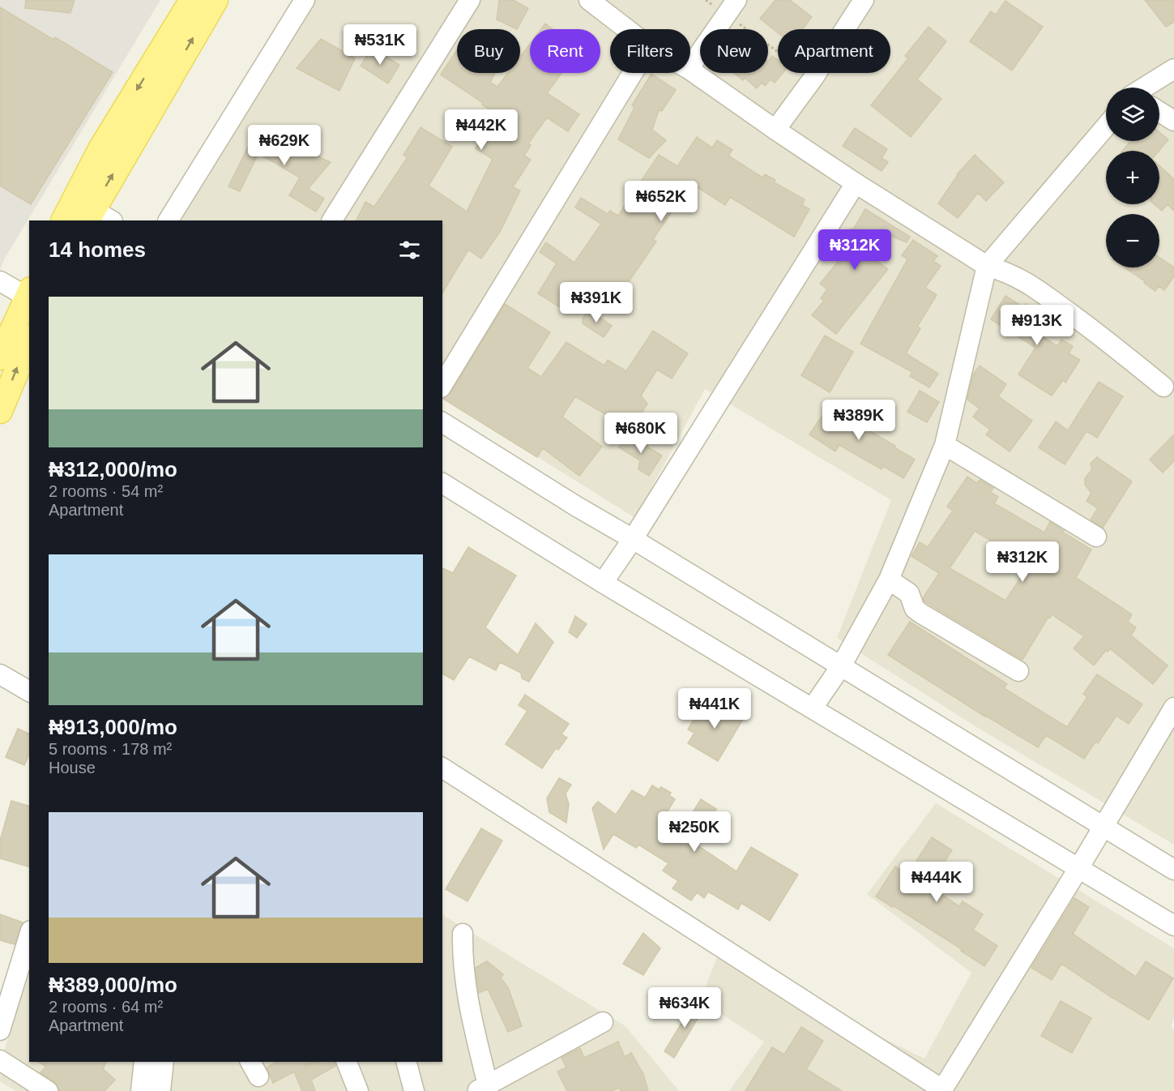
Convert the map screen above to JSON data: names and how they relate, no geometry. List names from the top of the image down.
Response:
{
  "page": {
    "price": [
      "₦531K",
      "₦442K",
      "₦629K",
      "₦652K",
      "₦312K",
      "₦391K",
      "₦913K",
      "₦389K",
      "₦680K",
      "₦312K",
      "₦441K",
      "₦250K",
      "₦444K",
      "₦634K"
    ],
    "chip": [
      "Buy",
      "Rent",
      "Filters",
      "New",
      "Apartment"
    ],
    "map_buttons": ["+", "−"],
    "heading": "14 homes",
    "list": [
      {
        "name": "₦312,000/mo",
        "note": "2 rooms · 54 m² · Apartment"
      },
      {
        "name": "₦913,000/mo",
        "note": "5 rooms · 178 m² · House"
      },
      {
        "name": "₦389,000/mo",
        "note": "2 rooms · 64 m² · Apartment"
      }
    ]
  }
}
